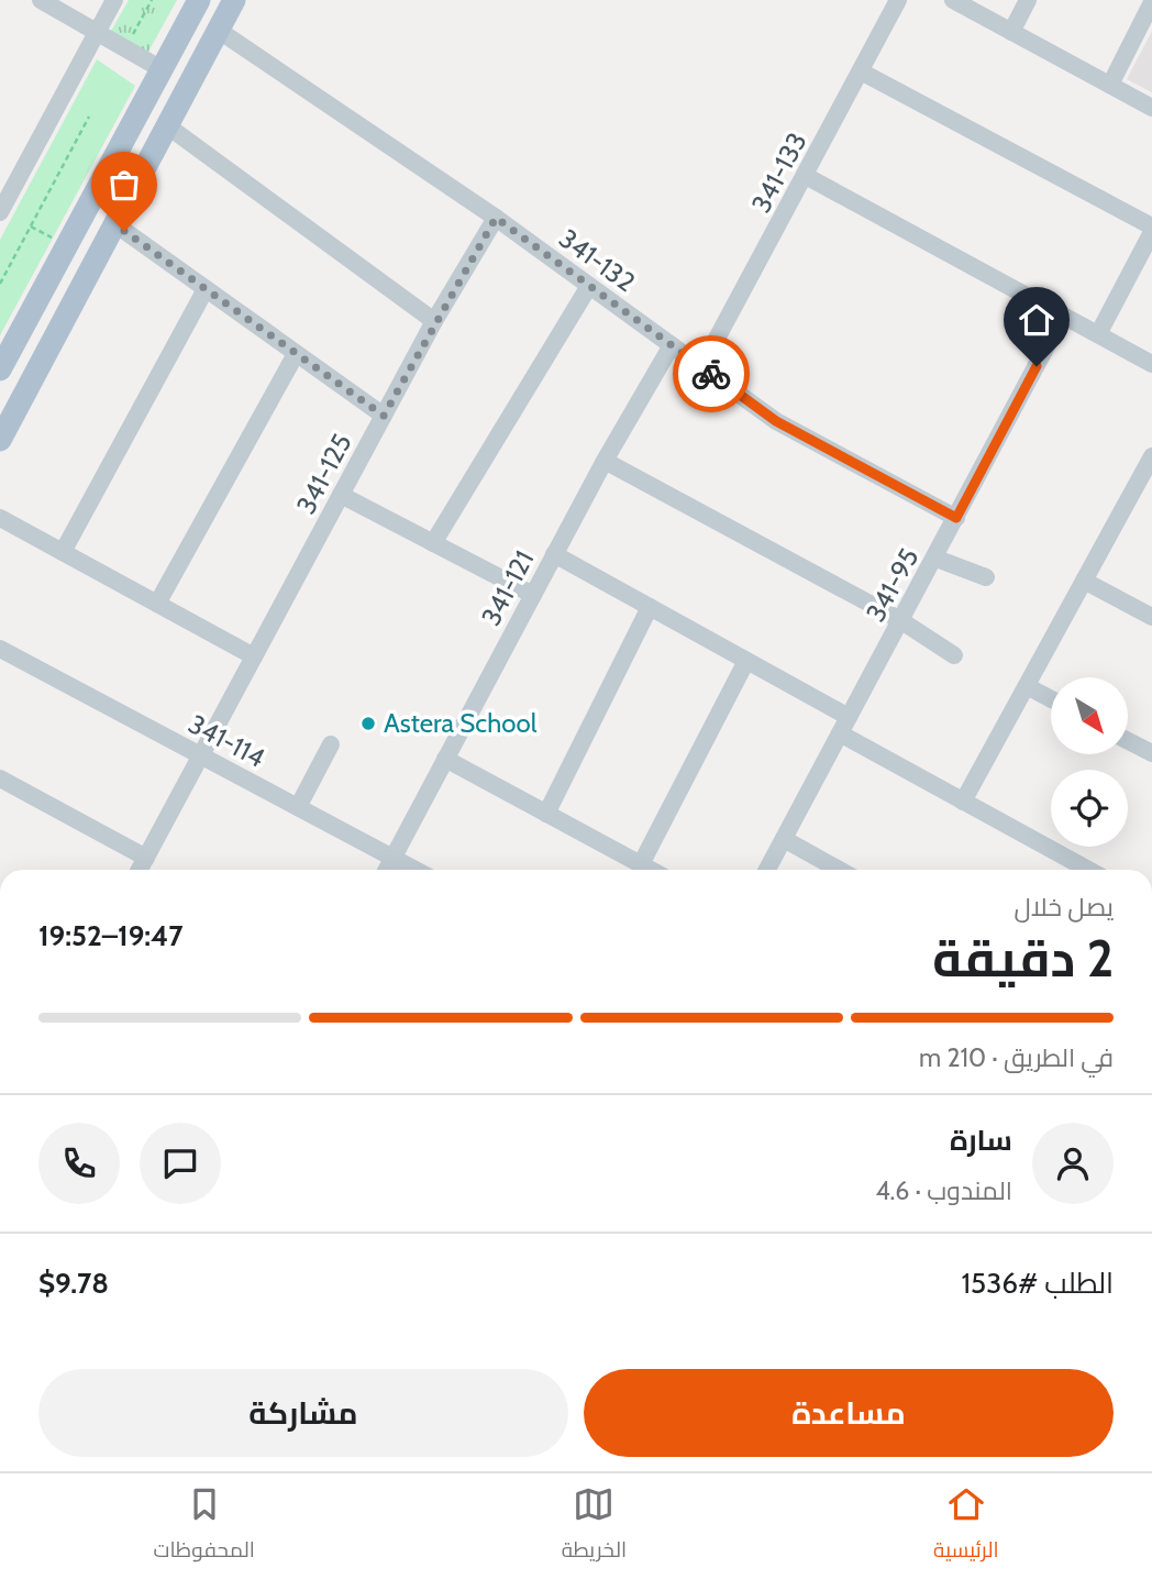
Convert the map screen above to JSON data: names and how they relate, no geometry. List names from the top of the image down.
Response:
{
  "streets": {
    "street": [
      "341-133",
      "341-132",
      "341-125",
      "341-95",
      "341-121",
      "341-114"
    ]
  },
  "crossings": [
    ["341-133", "341-132"],
    ["341-132", "341-125"],
    ["341-132", "341-95"],
    ["341-132", "341-121"],
    ["341-125", "341-114"],
    ["341-121", "341-114"]
  ],
  "places": ["Astera School"],
  "north": "bottom right",
  "page": {
    "heading": ["2 دقيقة", "يصل خلال", "19:47–19:52"],
    "panel": [
      "سارة",
      "المندوب · 4.6",
      "الطلب #1536",
      "$9.78"
    ],
    "bar": "في الطريق · 210 m",
    "buttons": ["مساعدة", "مشاركة"],
    "tabs": ["الرئيسية", "الخريطة", "المحفوظات"]
  }
}
